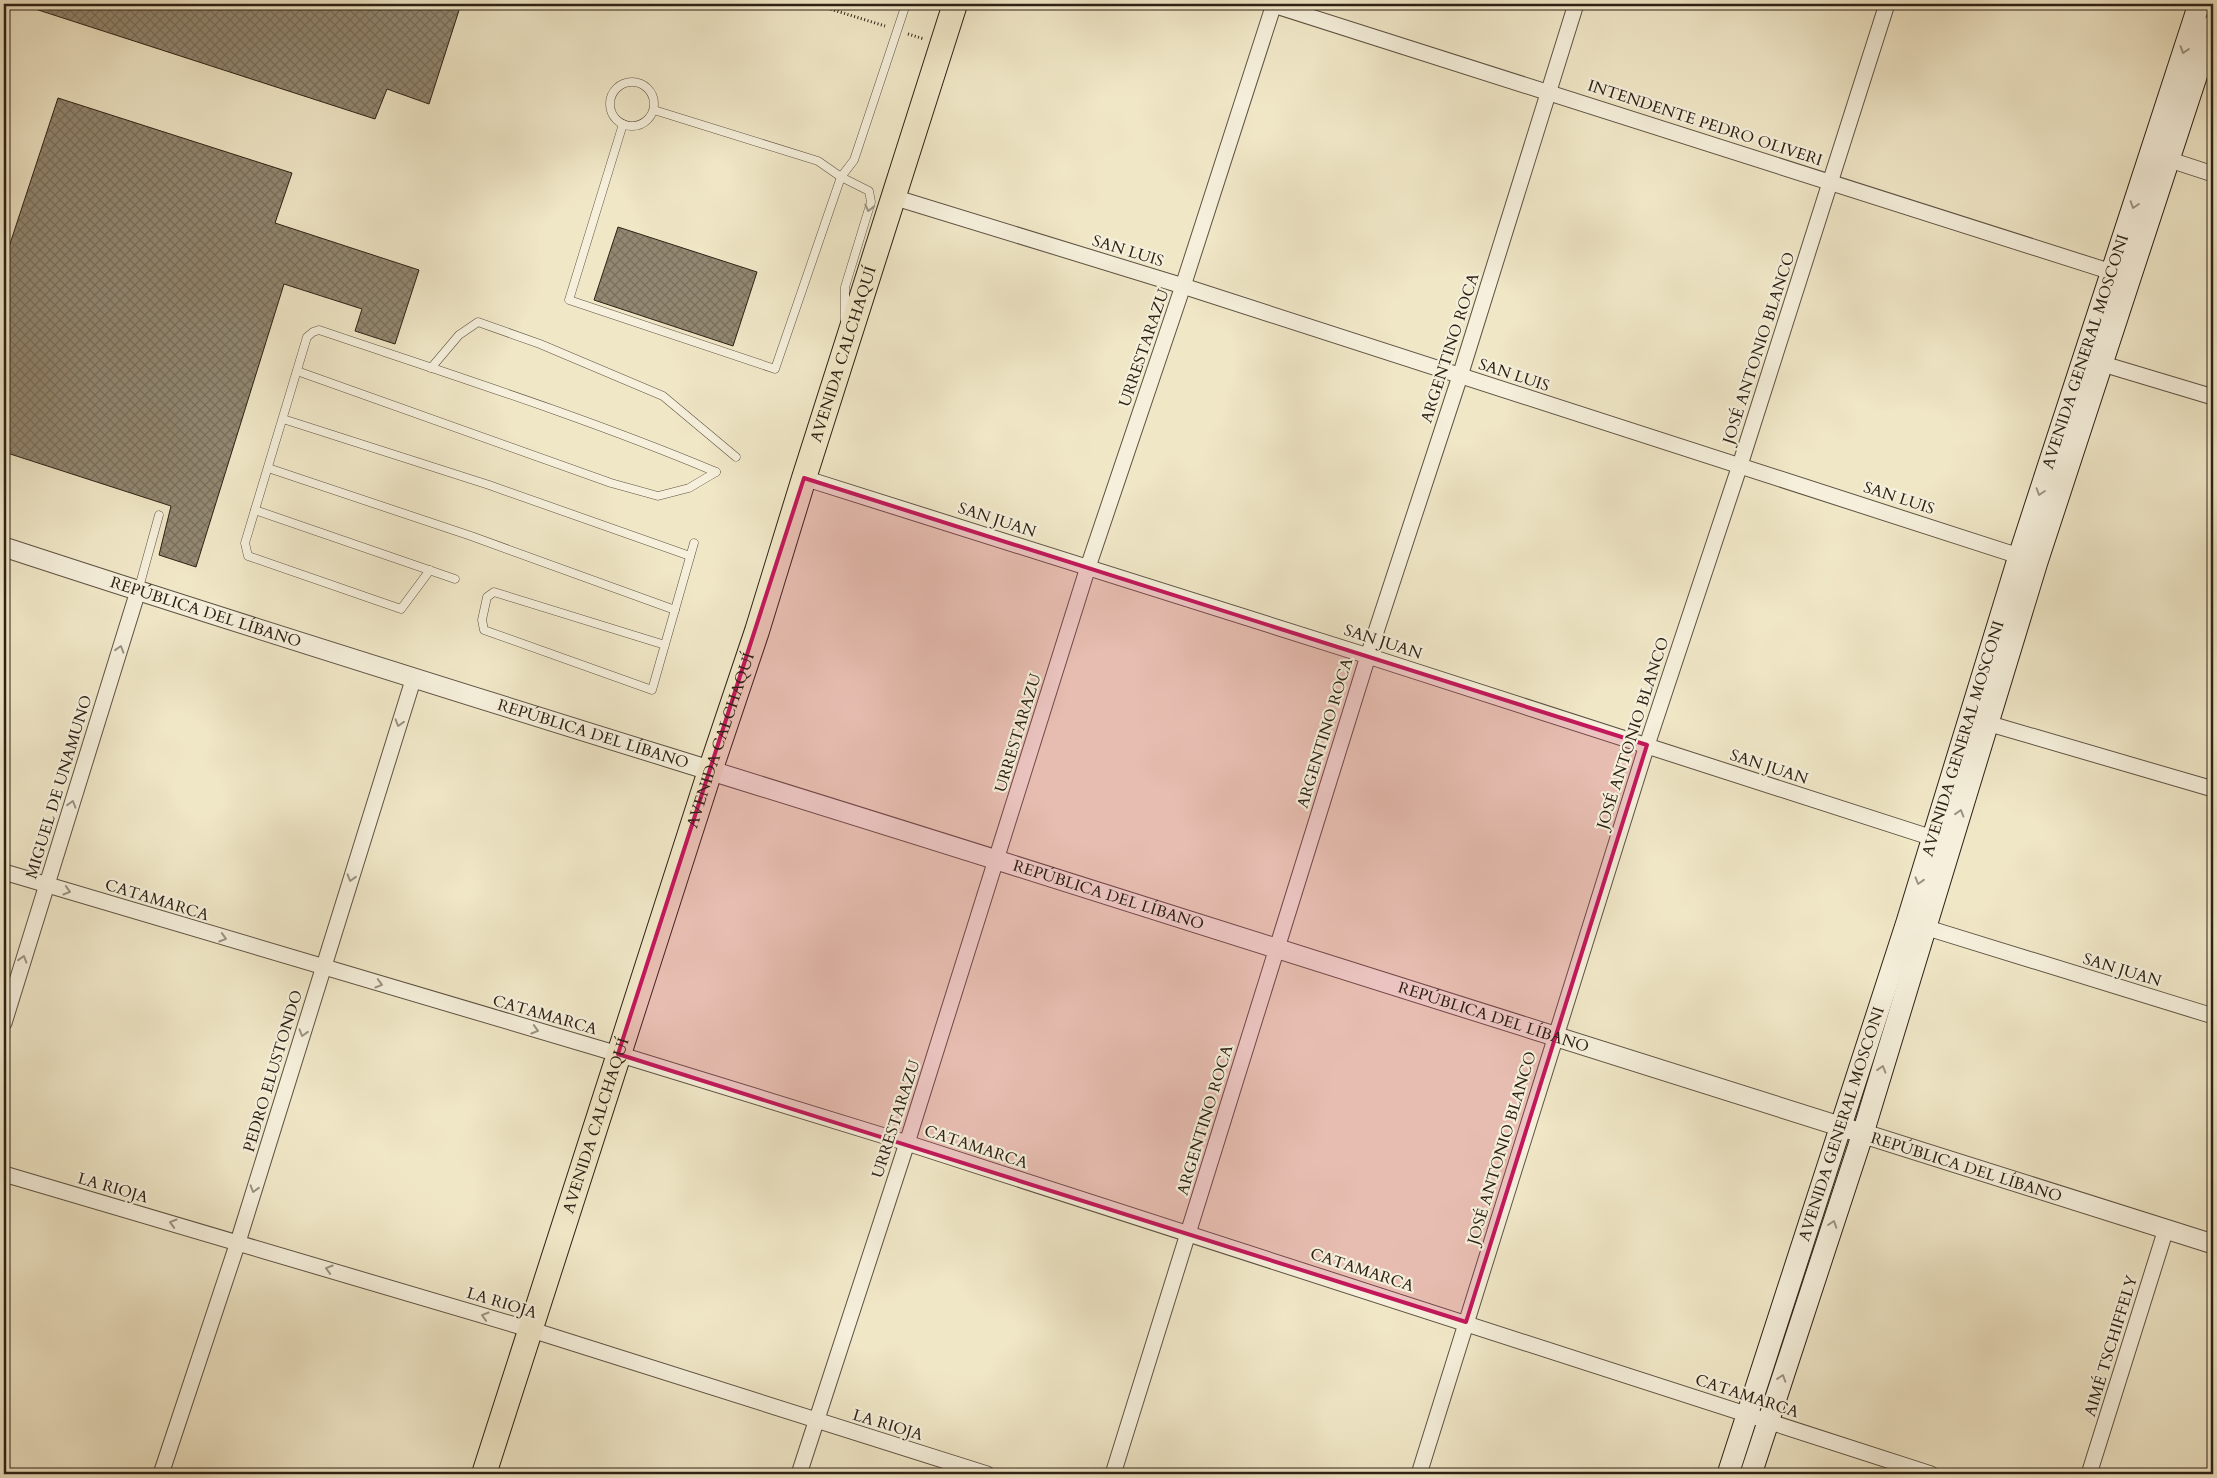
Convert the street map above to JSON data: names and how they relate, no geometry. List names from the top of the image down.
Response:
{
  "streets": {
    "main road": ["AVENIDA GENERAL MOSCONI", "AVENIDA CALCHAQUÍ"],
    "street": [
      "INTENDENTE PEDRO OLIVERI",
      "SAN LUIS",
      "URRESTARAZU",
      "ARGENTINO ROCA",
      "JOSÉ ANTONIO BLANCO",
      "SAN JUAN",
      "REPÚBLICA DEL LÍBANO",
      "MIGUEL DE UNAMUNO",
      "CATAMARCA",
      "PEDRO ELUSTONDO",
      "LA RIOJA",
      "AIMÉ TSCHIFFELY"
    ]
  },
  "crossings": [
    ["INTENDENTE PEDRO OLIVERI", "URRESTARAZU"],
    ["INTENDENTE PEDRO OLIVERI", "ARGENTINO ROCA"],
    ["INTENDENTE PEDRO OLIVERI", "JOSÉ ANTONIO BLANCO"],
    ["INTENDENTE PEDRO OLIVERI", "AVENIDA GENERAL MOSCONI"],
    ["SAN LUIS", "URRESTARAZU"],
    ["SAN LUIS", "ARGENTINO ROCA"],
    ["SAN LUIS", "JOSÉ ANTONIO BLANCO"],
    ["SAN LUIS", "AVENIDA GENERAL MOSCONI"],
    ["SAN LUIS", "AVENIDA CALCHAQUÍ"],
    ["URRESTARAZU", "SAN JUAN"],
    ["URRESTARAZU", "REPÚBLICA DEL LÍBANO"],
    ["URRESTARAZU", "CATAMARCA"],
    ["URRESTARAZU", "LA RIOJA"],
    ["ARGENTINO ROCA", "SAN JUAN"],
    ["ARGENTINO ROCA", "REPÚBLICA DEL LÍBANO"],
    ["ARGENTINO ROCA", "CATAMARCA"],
    ["JOSÉ ANTONIO BLANCO", "SAN JUAN"],
    ["JOSÉ ANTONIO BLANCO", "REPÚBLICA DEL LÍBANO"],
    ["JOSÉ ANTONIO BLANCO", "CATAMARCA"],
    ["AVENIDA GENERAL MOSCONI", "SAN JUAN"],
    ["AVENIDA GENERAL MOSCONI", "REPÚBLICA DEL LÍBANO"],
    ["AVENIDA GENERAL MOSCONI", "CATAMARCA"],
    ["AVENIDA CALCHAQUÍ", "SAN JUAN"],
    ["AVENIDA CALCHAQUÍ", "REPÚBLICA DEL LÍBANO"],
    ["AVENIDA CALCHAQUÍ", "CATAMARCA"],
    ["AVENIDA CALCHAQUÍ", "LA RIOJA"],
    ["REPÚBLICA DEL LÍBANO", "MIGUEL DE UNAMUNO"],
    ["REPÚBLICA DEL LÍBANO", "PEDRO ELUSTONDO"],
    ["REPÚBLICA DEL LÍBANO", "AIMÉ TSCHIFFELY"],
    ["MIGUEL DE UNAMUNO", "CATAMARCA"],
    ["CATAMARCA", "PEDRO ELUSTONDO"],
    ["PEDRO ELUSTONDO", "LA RIOJA"]
  ],
  "one_way": ["MIGUEL DE UNAMUNO", "PEDRO ELUSTONDO", "LA RIOJA"]
}
